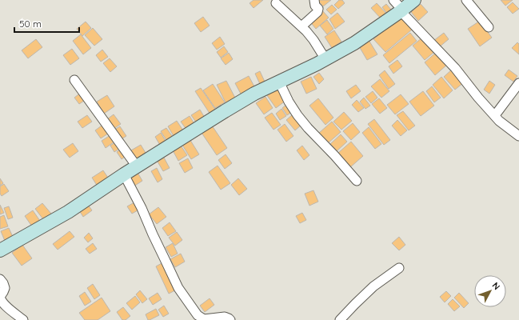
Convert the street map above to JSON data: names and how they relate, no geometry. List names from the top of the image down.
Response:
{
  "scale_bar": "50 m",
  "north": "top right"
}
